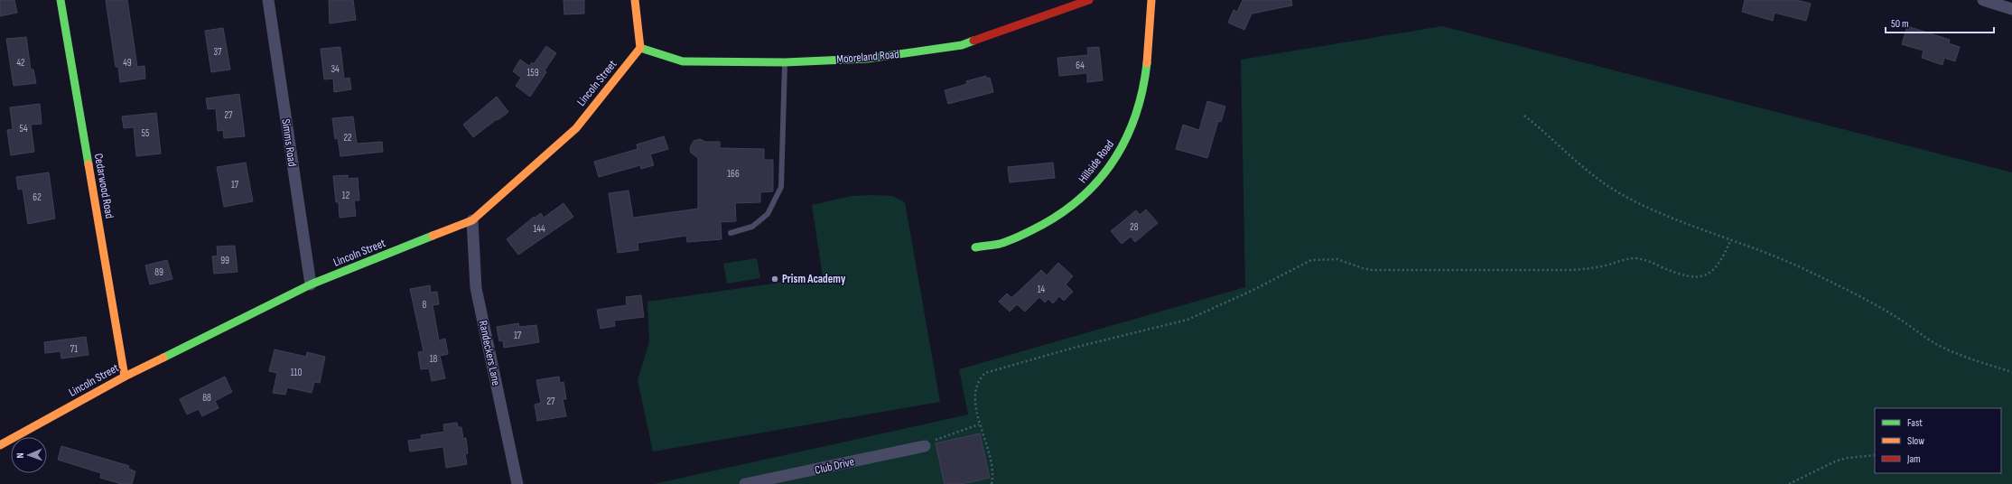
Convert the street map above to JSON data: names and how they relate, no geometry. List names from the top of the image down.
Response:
{
  "streets": {
    "street": [
      "Mooreland Road",
      "Lincoln Street",
      "Simms Road",
      "Hillside Road",
      "Cedarwood Road",
      "Randeckers Lane",
      "Club Drive"
    ]
  },
  "crossings": [
    ["Mooreland Road", "Lincoln Street"],
    ["Lincoln Street", "Simms Road"],
    ["Lincoln Street", "Cedarwood Road"],
    ["Lincoln Street", "Randeckers Lane"]
  ],
  "places": ["Prism Academy"],
  "house_numbers": [
    "37",
    "42",
    "49",
    "64",
    "34",
    "159",
    "27",
    "54",
    "55",
    "22",
    "166",
    "17",
    "12",
    "62",
    "28",
    "144",
    "99",
    "89",
    "14",
    "8",
    "17",
    "71",
    "18",
    "110",
    "88",
    "27"
  ],
  "legend": ["Fast", "Slow", "Jam"],
  "scale_bar": "50 m",
  "north": "left"
}
